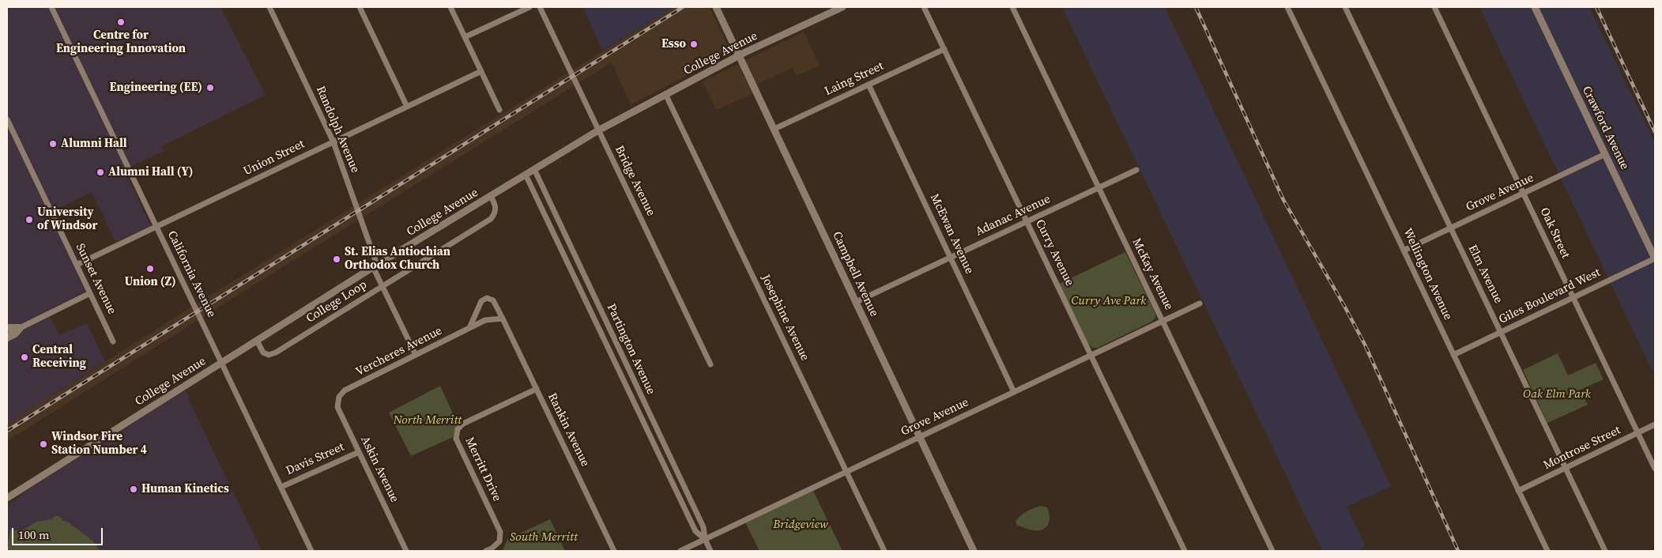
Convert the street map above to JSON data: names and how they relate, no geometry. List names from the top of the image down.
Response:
{
  "streets": {
    "street": [
      "College Avenue",
      "Laing Street",
      "Crawford Avenue",
      "Randolph Avenue",
      "Union Street",
      "Bridge Avenue",
      "Grove Avenue",
      "Adanac Avenue",
      "Oak Street",
      "McEwan Avenue",
      "Curry Avenue",
      "California Avenue",
      "Campbell Avenue",
      "McKay Avenue",
      "Wellington Avenue",
      "Elm Avenue",
      "Sunset Avenue",
      "Giles Boulevard West",
      "College Loop",
      "Josephine Avenue",
      "Partington Avenue",
      "Vercheres Avenue",
      "Rankin Avenue",
      "Montrose Street",
      "Davis Street",
      "Askin Avenue",
      "Merritt Drive"
    ]
  },
  "crossings": [
    ["College Avenue", "Randolph Avenue"],
    ["College Avenue", "Bridge Avenue"],
    ["College Avenue", "California Avenue"],
    ["College Avenue", "Campbell Avenue"],
    ["College Avenue", "College Loop"],
    ["College Avenue", "Josephine Avenue"],
    ["College Avenue", "Partington Avenue"],
    ["Laing Street", "McEwan Avenue"],
    ["Laing Street", "Curry Avenue"],
    ["Laing Street", "Campbell Avenue"],
    ["Crawford Avenue", "Grove Avenue"],
    ["Crawford Avenue", "Giles Boulevard West"],
    ["Randolph Avenue", "Union Street"],
    ["Randolph Avenue", "College Loop"],
    ["Randolph Avenue", "Vercheres Avenue"],
    ["Union Street", "California Avenue"],
    ["Union Street", "Sunset Avenue"],
    ["Grove Avenue", "Oak Street"],
    ["Grove Avenue", "McEwan Avenue"],
    ["Grove Avenue", "Curry Avenue"],
    ["Grove Avenue", "Campbell Avenue"],
    ["Grove Avenue", "McKay Avenue"],
    ["Grove Avenue", "Wellington Avenue"],
    ["Grove Avenue", "Elm Avenue"],
    ["Grove Avenue", "Josephine Avenue"],
    ["Grove Avenue", "Partington Avenue"],
    ["Adanac Avenue", "McEwan Avenue"],
    ["Adanac Avenue", "Curry Avenue"],
    ["Adanac Avenue", "Campbell Avenue"],
    ["Adanac Avenue", "McKay Avenue"],
    ["Oak Street", "Giles Boulevard West"],
    ["Oak Street", "Montrose Street"],
    ["California Avenue", "Davis Street"],
    ["Wellington Avenue", "Giles Boulevard West"],
    ["Wellington Avenue", "Montrose Street"],
    ["Elm Avenue", "Giles Boulevard West"],
    ["Elm Avenue", "Montrose Street"],
    ["Vercheres Avenue", "Rankin Avenue"],
    ["Vercheres Avenue", "Askin Avenue"],
    ["Rankin Avenue", "Merritt Drive"],
    ["Davis Street", "Askin Avenue"]
  ],
  "parks": [
    "Curry Ave Park",
    "Oak Elm Park",
    "North Merritt",
    "Bridgeview",
    "South Merritt"
  ],
  "places": [
    "Centre for Engineering Innovation",
    "Esso",
    "Engineering (EE)",
    "Alumni Hall",
    "Alumni Hall (Y)",
    "University of Windsor",
    "St. Elias Antiochian Orthodox Church",
    "Union (Z)",
    "Central Receiving",
    "Windsor Fire Station Number 4",
    "Human Kinetics"
  ],
  "scale_bar": "100 m"
}
